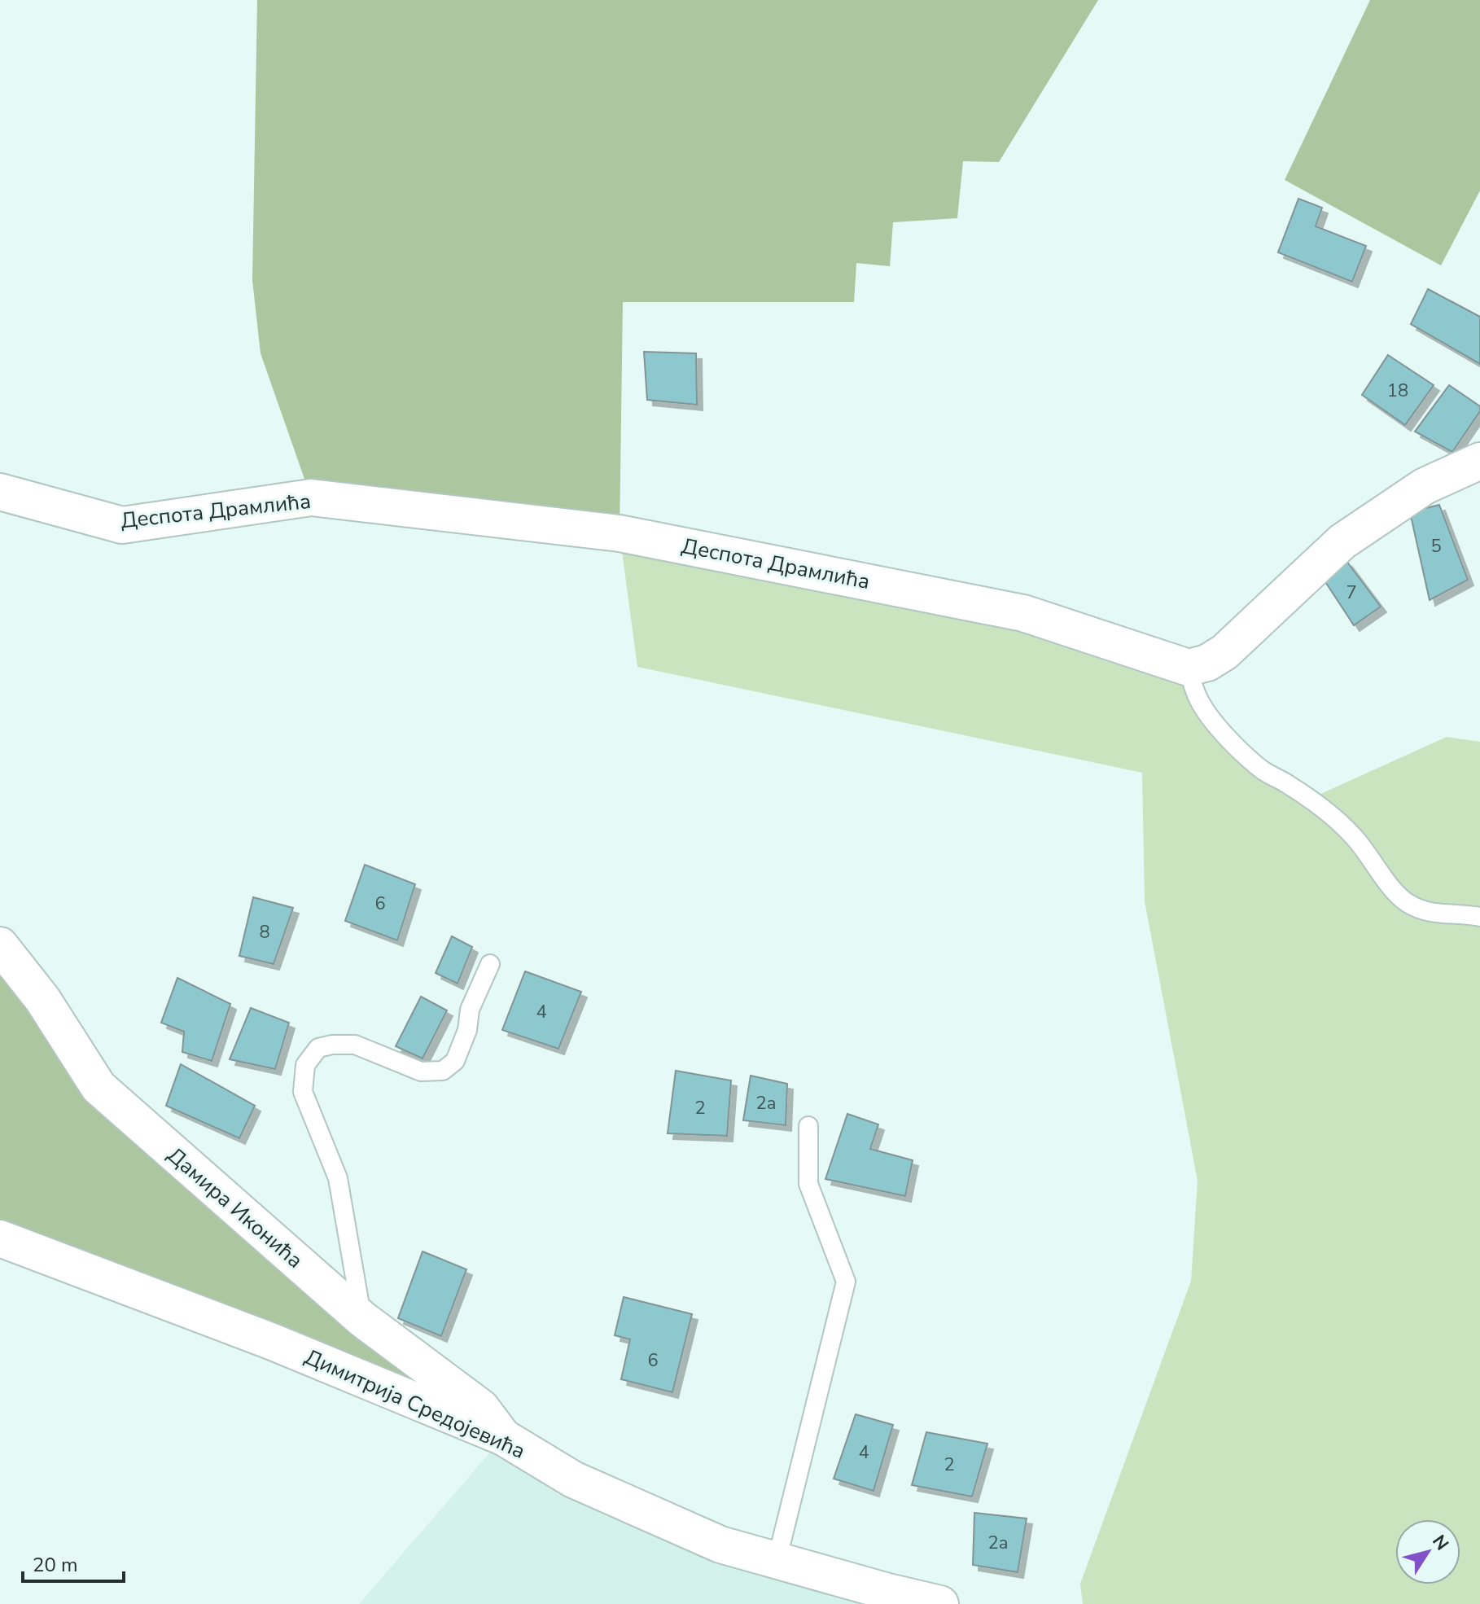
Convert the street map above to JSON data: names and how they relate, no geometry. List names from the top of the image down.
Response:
{
  "streets": {
    "street": ["Деспота Драмлића", "Дамира Иконића", "Димитрија Средојевића"]
  },
  "crossings": [
    ["Дамира Иконића", "Димитрија Средојевића"]
  ],
  "house_numbers": [
    "18",
    "5",
    "7",
    "6",
    "8",
    "4",
    "2a",
    "2",
    "6",
    "4",
    "2",
    "2a"
  ],
  "scale_bar": "20 m",
  "north": "top right"
}
